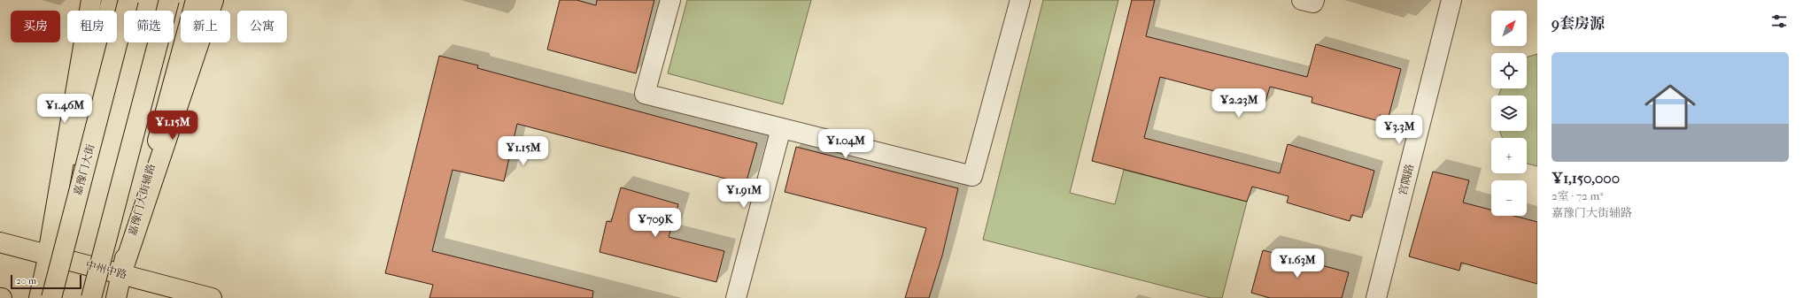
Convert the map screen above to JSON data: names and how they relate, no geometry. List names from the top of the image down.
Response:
{
  "streets": {
    "main road": ["嘉豫门大街", "嘉豫门大街辅路", "中州中路"],
    "street": ["宫隅路"]
  },
  "crossings": [
    ["嘉豫门大街辅路", "中州中路"]
  ],
  "scale_bar": "20 m",
  "north": "top right",
  "page": {
    "heading": "9套房源",
    "map_buttons": ["+", "−"],
    "chip": [
      "买房",
      "租房",
      "筛选",
      "新上",
      "公寓"
    ],
    "list": [
      {
        "name": "¥1,150,000",
        "note": "2室 · 72 m² · 嘉豫门大街辅路"
      }
    ],
    "price": [
      "¥2.23M",
      "¥1.46M",
      "¥1.15M",
      "¥3.3M",
      "¥1.04M",
      "¥1.15M",
      "¥1.91M",
      "¥709K",
      "¥1.63M"
    ],
    "scale": "20 m"
  }
}
